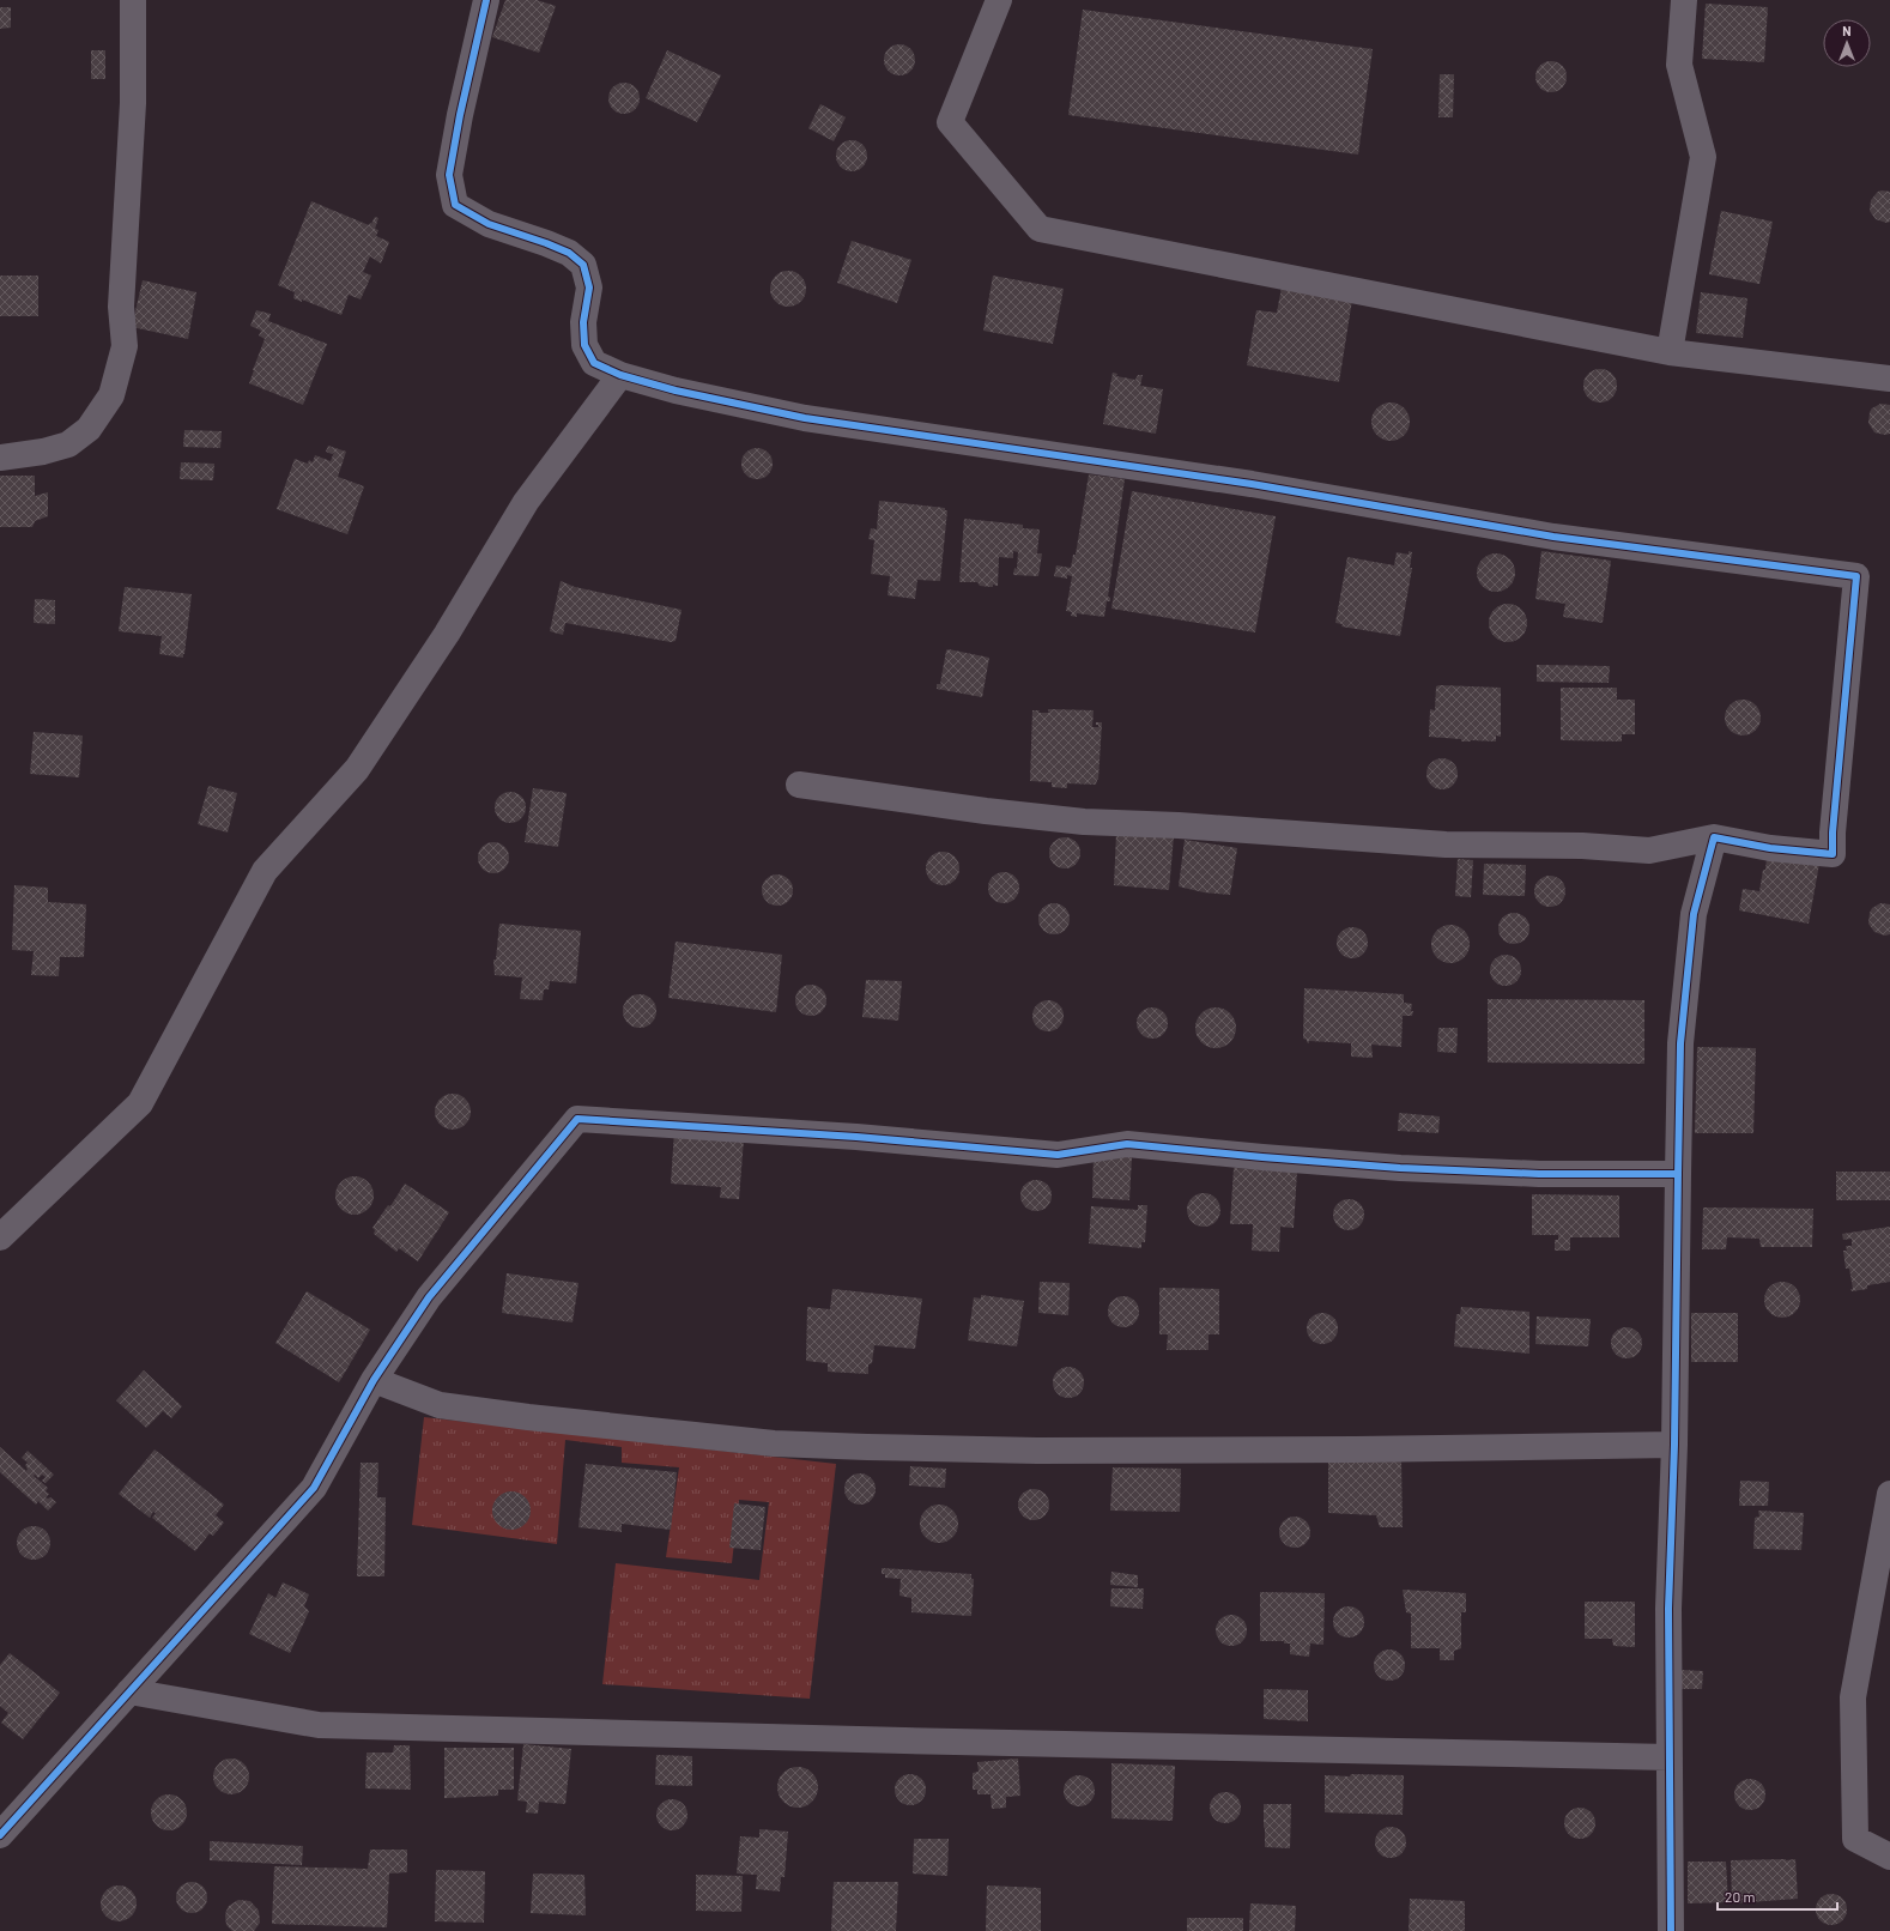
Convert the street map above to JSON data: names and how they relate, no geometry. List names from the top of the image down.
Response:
{
  "scale_bar": "20 m",
  "north": "top"
}
